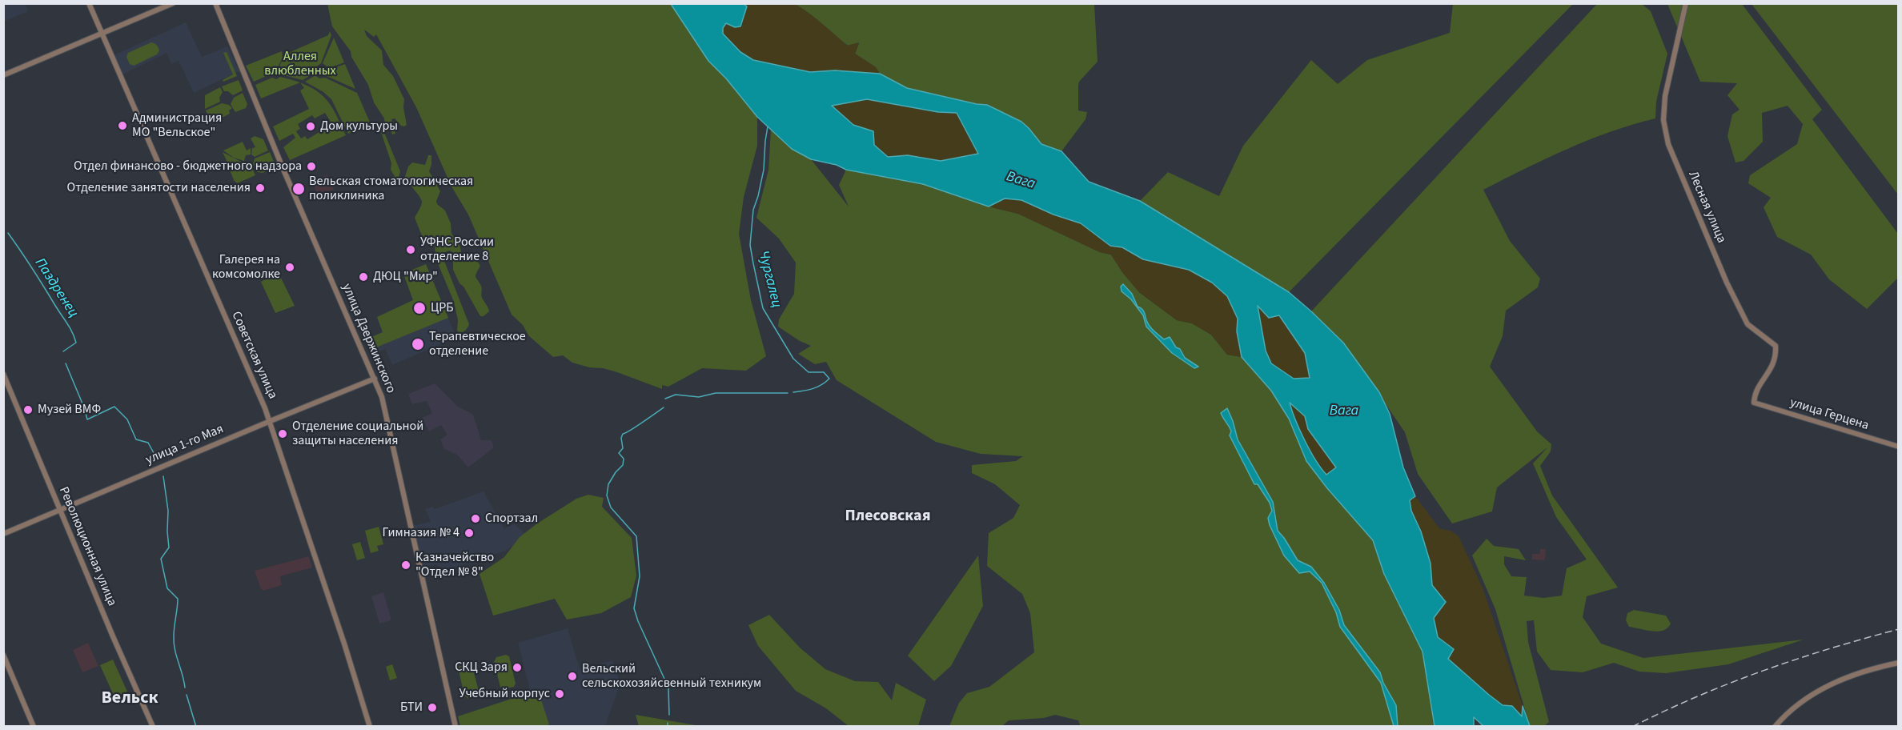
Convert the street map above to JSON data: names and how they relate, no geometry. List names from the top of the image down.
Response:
{
  "streets": {
    "main road": [
      "Лесная улица",
      "улица Дзержинского",
      "Советская улица",
      "улица Герцена",
      "улица 1-го Мая",
      "Революционная улица"
    ]
  },
  "crossings": [
    ["Лесная улица", "улица Герцена"],
    ["улица Дзержинского", "улица 1-го Мая"],
    ["Советская улица", "улица 1-го Мая"],
    ["улица 1-го Мая", "Революционная улица"]
  ],
  "districts": ["Плесовская", "Вельск"],
  "water": ["Вага", "Чургалец", "Паздренец"],
  "parks": ["Аллея влюбленных"],
  "places": [
    "Администрация МО \"Вельское\"",
    "Дом культуры",
    "Отдел финансово - бюджетного надзора",
    "Отделение занятости населения",
    "Вельская стоматологическая поликлиника",
    "УФНС России отделение 8",
    "Галерея на комсомолке",
    "ДЮЦ \"Мир\"",
    "ЦРБ",
    "Терапевтическое отделение",
    "Музей ВМФ",
    "Отделение социальной защиты населения",
    "Спортзал",
    "Гимназия № 4",
    "Казначейство \"Отдел № 8\"",
    "СКЦ Заря",
    "Вельский сельскохозяйсвенный техникум",
    "Учебный корпус",
    "БТИ"
  ]
}
